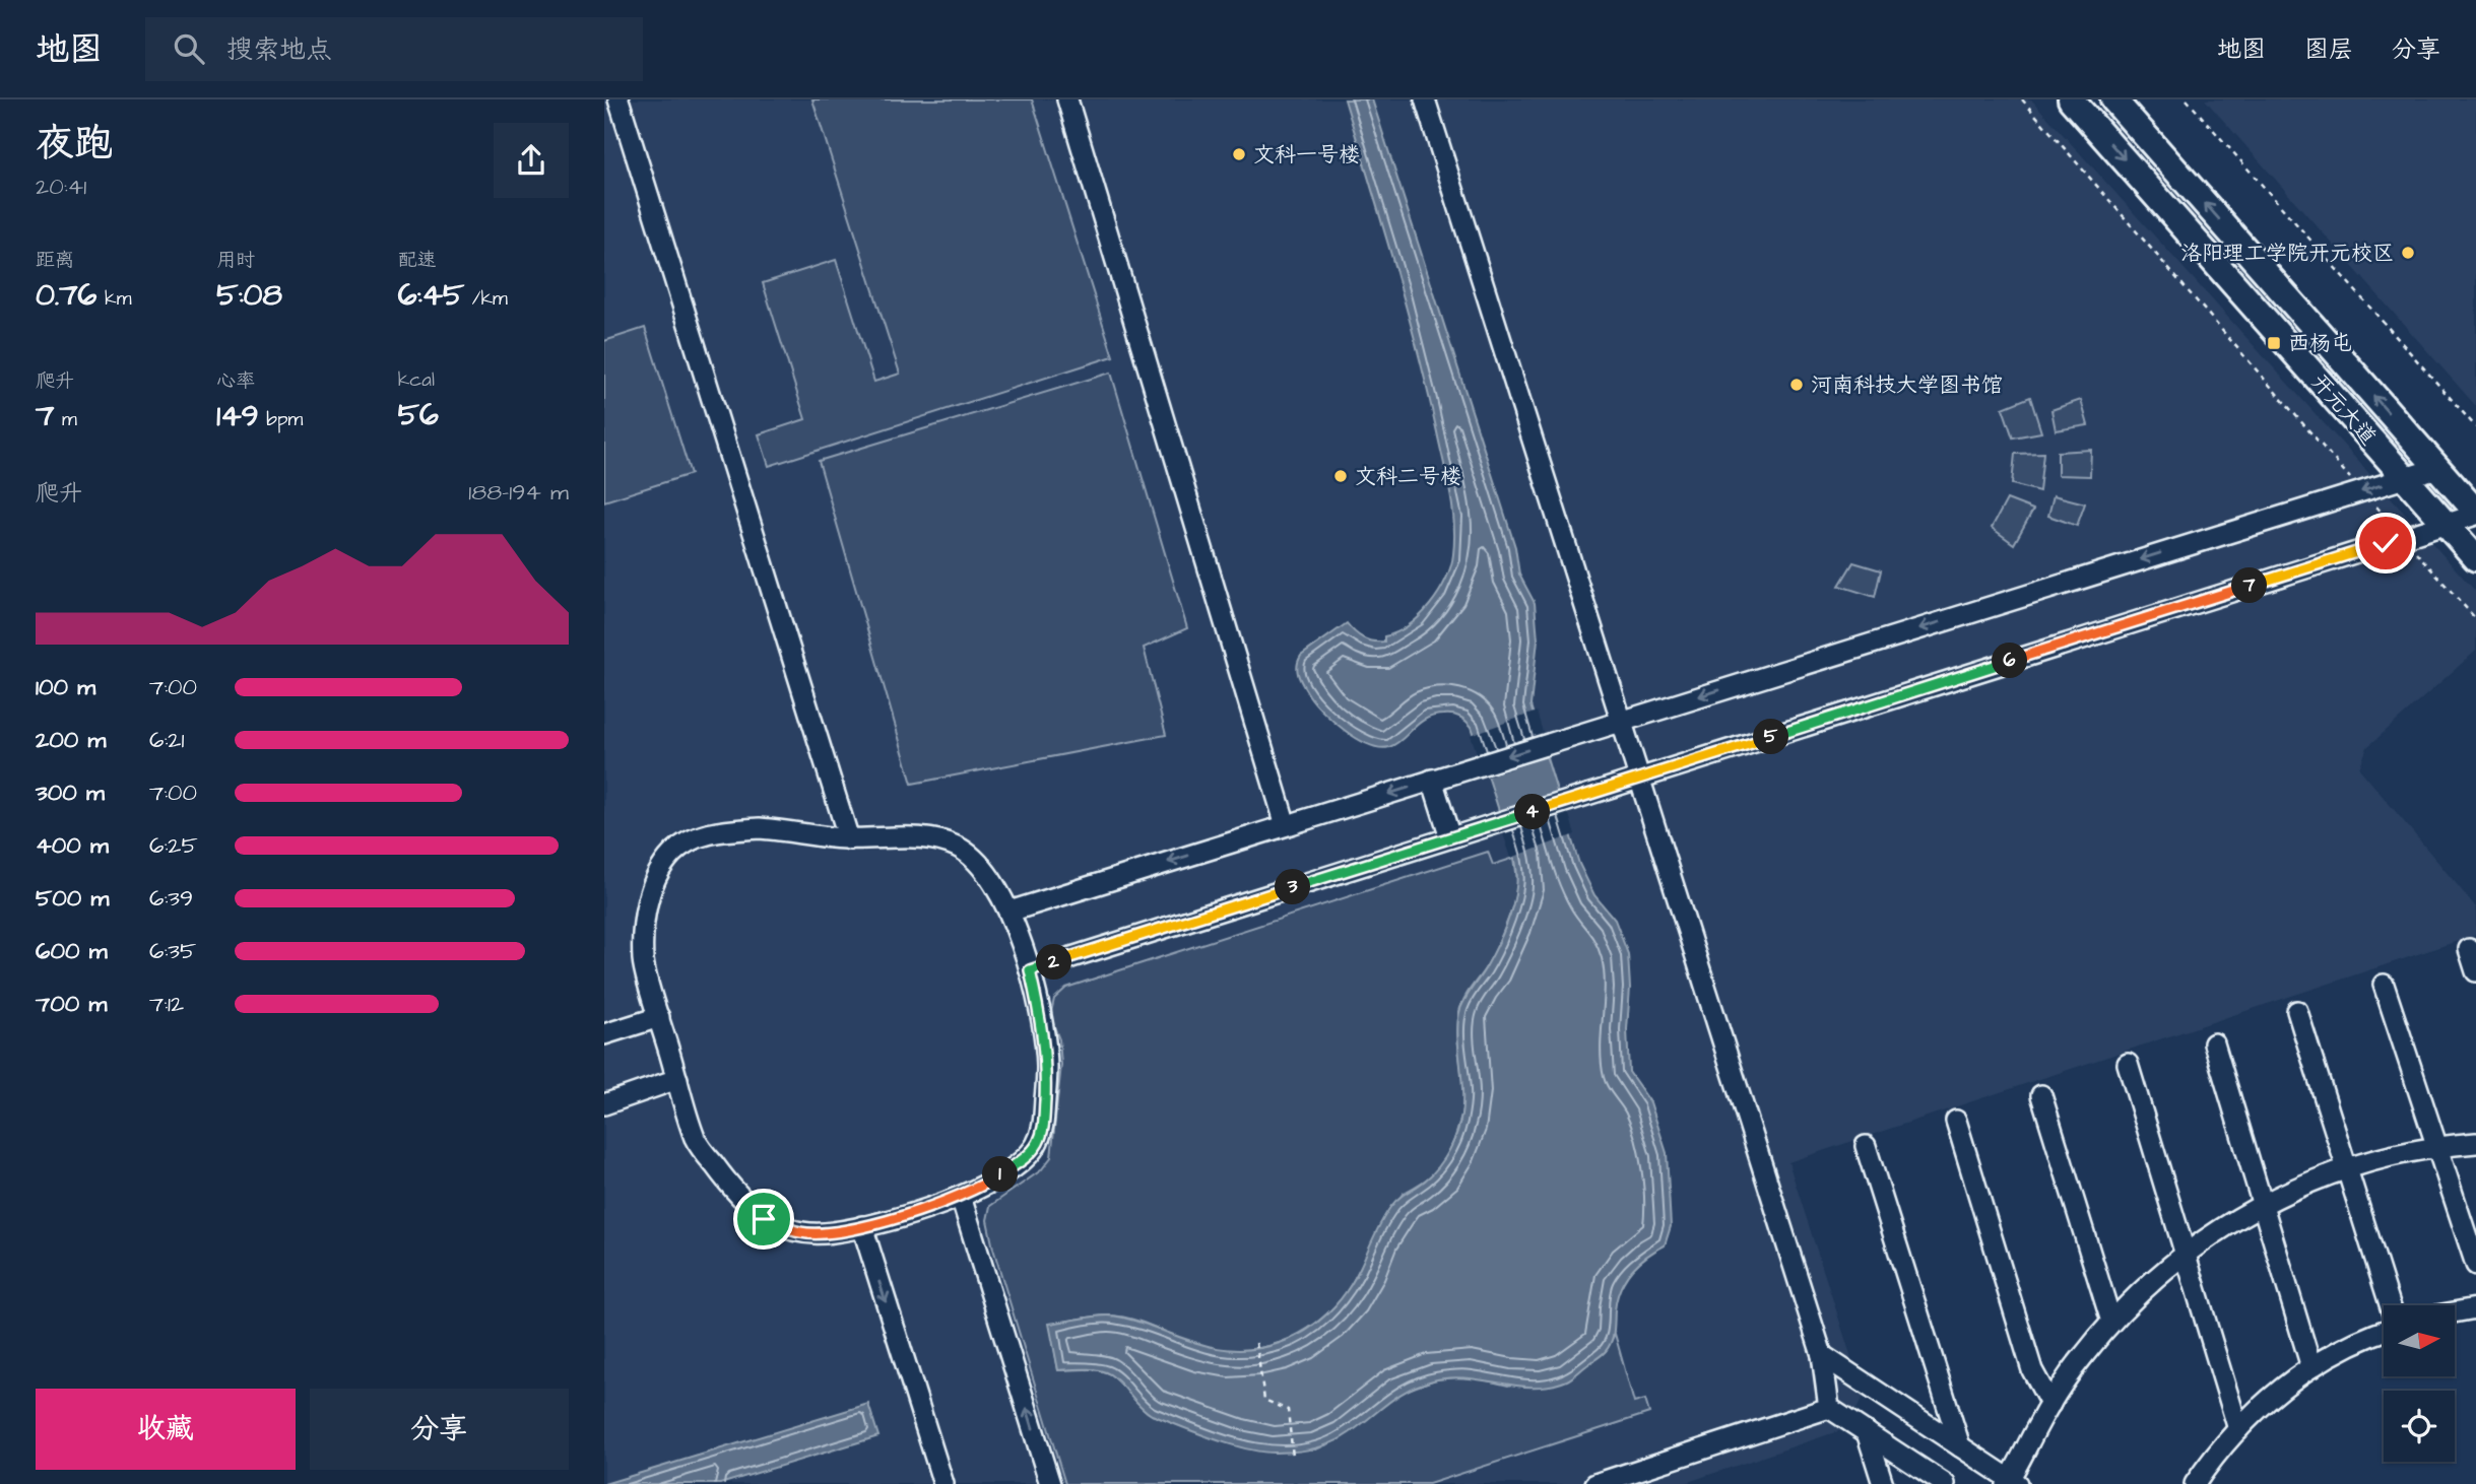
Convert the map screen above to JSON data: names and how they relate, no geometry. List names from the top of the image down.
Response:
{
  "streets": {
    "main road": ["开元大道"]
  },
  "places": {
    "other": [
      "文科一号楼",
      "洛阳理工学院开元校区",
      "河南科技大学图书馆",
      "文科二号楼"
    ],
    "transit": ["西杨屯"]
  },
  "north": "right",
  "page": {
    "header": "地图",
    "search": "搜索地点",
    "nav": ["地图", "图层", "分享"],
    "heading": ["夜跑", "20:41"],
    "stats": [
      ["距离", "0.76 km"],
      ["用时", "5:08"],
      ["配速", "6:45 /km"],
      ["爬升", "7 m"],
      ["心率", "149 bpm"],
      ["kcal", "56"]
    ],
    "chart": ["爬升", "188–194 m"],
    "pins": [
      "7",
      "6",
      "5",
      "4",
      "3",
      "2",
      "1"
    ],
    "list": [
      {
        "name": "100 m",
        "note": "7:00"
      },
      {
        "name": "200 m",
        "note": "6:21"
      },
      {
        "name": "300 m",
        "note": "7:00"
      },
      {
        "name": "400 m",
        "note": "6:25"
      },
      {
        "name": "500 m",
        "note": "6:39"
      },
      {
        "name": "600 m",
        "note": "6:35"
      },
      {
        "name": "700 m",
        "note": "7:12"
      }
    ],
    "buttons": ["收藏", "分享"]
  }
}
